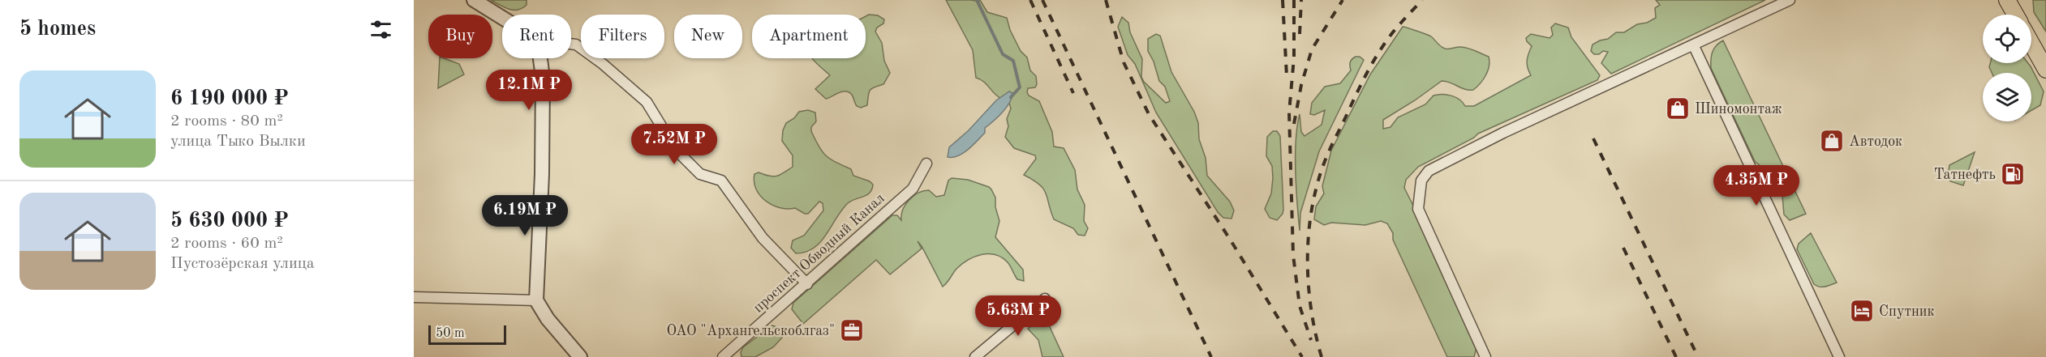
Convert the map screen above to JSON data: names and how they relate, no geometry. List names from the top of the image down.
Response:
{
  "streets": {
    "street": ["проспект Обводный Канал"]
  },
  "places": {
    "shop": ["Шиномонтаж", "Автодок"],
    "fuel station": ["Татнефть"],
    "hotel": ["Спутник"],
    "office": ["ОАО \"Архангельскоблгаз\""]
  },
  "scale_bar": "50 m",
  "page": {
    "heading": "5 homes",
    "chip": [
      "Buy",
      "Rent",
      "Filters",
      "New",
      "Apartment"
    ],
    "list": [
      {
        "name": "6 190 000 ₽",
        "note": "2 rooms · 80 m² · улица Тыко Вылки"
      },
      {
        "name": "5 630 000 ₽",
        "note": "2 rooms · 60 m² · Пустозёрская улица"
      }
    ],
    "price": [
      "12.1M ₽",
      "7.52M ₽",
      "4.35M ₽",
      "6.19M ₽",
      "5.63M ₽"
    ],
    "scale": "50 m"
  }
}
